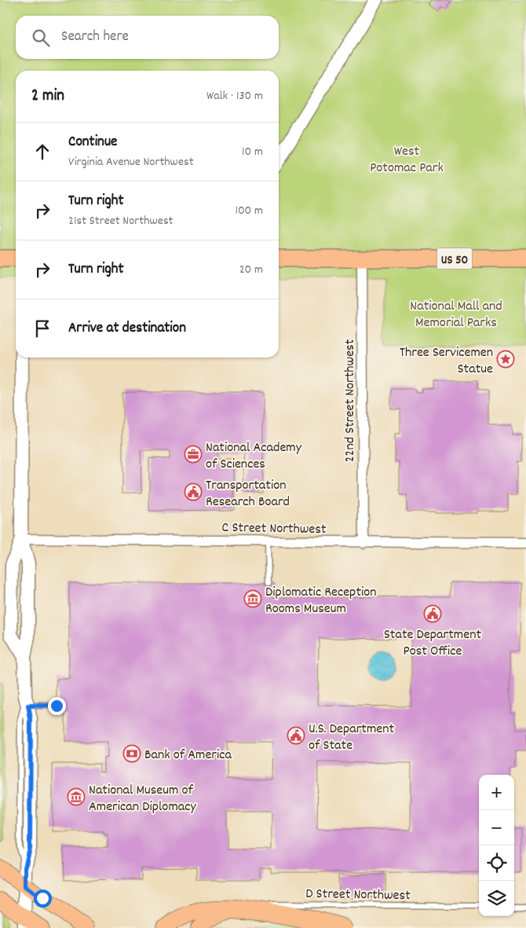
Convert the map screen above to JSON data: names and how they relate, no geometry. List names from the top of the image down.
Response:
{
  "streets": {
    "highway": ["US 50"],
    "street": ["22nd Street Northwest", "C Street Northwest"],
    "lane": ["D Street Northwest"]
  },
  "crossings": [
    ["US 50", "22nd Street Northwest"],
    ["22nd Street Northwest", "C Street Northwest"]
  ],
  "parks": ["West Potomac Park", "National Mall and Memorial Parks"],
  "places": {
    "place": ["Three Servicemen Statue"],
    "office": ["National Academy of Sciences"],
    "public building": ["Transportation Research Board", "State Department Post Office", "U.S. Department of State"],
    "museum": ["Diplomatic Reception Rooms Museum", "National Museum of American Diplomacy"],
    "bank": ["Bank of America"]
  },
  "page": {
    "search": "Search here",
    "heading": ["2 min", "Walk · 130 m"],
    "list": [
      ["Continue", "Virginia Avenue Northwest", "10 m"],
      ["Turn right", "21st Street Northwest", "100 m"],
      ["Turn right", "20 m"],
      "Arrive at destination"
    ],
    "map_buttons": ["+", "−"]
  }
}
